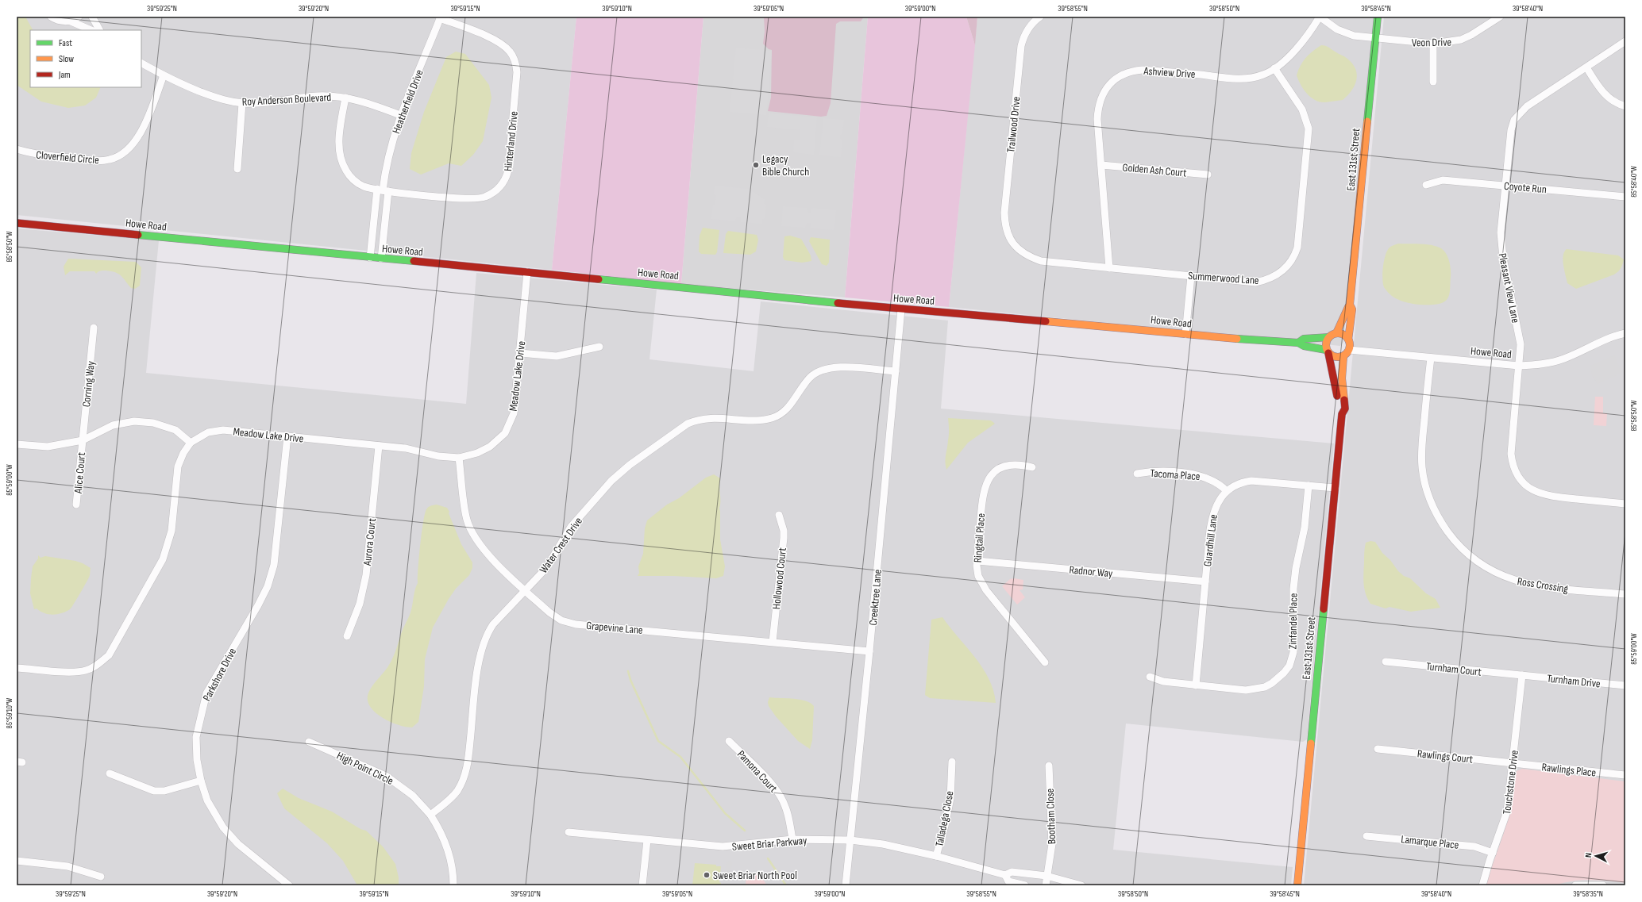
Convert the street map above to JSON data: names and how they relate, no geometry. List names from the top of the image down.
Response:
{
  "streets": {
    "street": [
      "Veon Drive",
      "Ashview Drive",
      "Roy Anderson Boulevard",
      "Heatherfield Drive",
      "Trailwood Drive",
      "Hinterland Drive",
      "Cloverfield Circle",
      "East 131st Street",
      "Golden Ash Court",
      "Coyote Run",
      "Howe Road",
      "Summerwood Lane",
      "Pleasant View Lane",
      "Meadow Lake Drive",
      "Corning Way",
      "Alice Court",
      "Tacoma Place",
      "Ringtail Place",
      "Guardhill Lane",
      "Aurora Court",
      "Water Crest Drive",
      "Radnor Way",
      "Hollowood Court",
      "Ross Crossing",
      "Creektree Lane",
      "Zinfandel Place",
      "Grapevine Lane",
      "Turnham Court",
      "Parkshore Drive",
      "Turnham Drive",
      "Rawlings Court",
      "High Point Circle",
      "Rawlings Place",
      "Pamona Court",
      "Touchstone Drive",
      "Bootham Close",
      "Talladega Close",
      "Lamarque Place",
      "Sweet Briar Parkway"
    ]
  },
  "crossings": [
    ["Veon Drive", "Ashview Drive"],
    ["Veon Drive", "East 131st Street"],
    ["Ashview Drive", "Golden Ash Court"],
    ["Ashview Drive", "Summerwood Lane"],
    ["Roy Anderson Boulevard", "Heatherfield Drive"],
    ["Roy Anderson Boulevard", "Hinterland Drive"],
    ["Roy Anderson Boulevard", "Cloverfield Circle"],
    ["Heatherfield Drive", "Hinterland Drive"],
    ["Heatherfield Drive", "Howe Road"],
    ["Trailwood Drive", "Summerwood Lane"],
    ["East 131st Street", "Howe Road"],
    ["East 131st Street", "Guardhill Lane"],
    ["Coyote Run", "Pleasant View Lane"],
    ["Howe Road", "Pleasant View Lane"],
    ["Howe Road", "Meadow Lake Drive"],
    ["Howe Road", "Ross Crossing"],
    ["Howe Road", "Creektree Lane"],
    ["Meadow Lake Drive", "Aurora Court"],
    ["Meadow Lake Drive", "Grapevine Lane"],
    ["Meadow Lake Drive", "Parkshore Drive"],
    ["Corning Way", "Alice Court"],
    ["Tacoma Place", "Guardhill Lane"],
    ["Ringtail Place", "Radnor Way"],
    ["Guardhill Lane", "Radnor Way"],
    ["Guardhill Lane", "Zinfandel Place"],
    ["Water Crest Drive", "Creektree Lane"],
    ["Water Crest Drive", "Grapevine Lane"],
    ["Water Crest Drive", "High Point Circle"],
    ["Hollowood Court", "Grapevine Lane"],
    ["Creektree Lane", "Grapevine Lane"],
    ["Creektree Lane", "Sweet Briar Parkway"],
    ["Turnham Court", "Turnham Drive"],
    ["Turnham Court", "Touchstone Drive"],
    ["Turnham Drive", "Touchstone Drive"],
    ["Rawlings Court", "Rawlings Place"],
    ["Rawlings Court", "Touchstone Drive"],
    ["Rawlings Place", "Touchstone Drive"],
    ["Pamona Court", "Sweet Briar Parkway"],
    ["Touchstone Drive", "Lamarque Place"],
    ["Bootham Close", "Sweet Briar Parkway"],
    ["Talladega Close", "Sweet Briar Parkway"]
  ],
  "places": ["Legacy Bible Church", "Sweet Briar North Pool"],
  "legend": ["Fast", "Slow", "Jam"],
  "north": "left",
  "coordinates": [
    "39°59'25\"N",
    "39°59'20\"N",
    "39°59'15\"N",
    "39°59'10\"N",
    "39°59'05\"N",
    "39°59'00\"N",
    "39°58'55\"N",
    "39°58'50\"N",
    "39°58'45\"N",
    "39°58'40\"N",
    "85°58'40\"W",
    "85°58'50\"W",
    "85°59'00\"W",
    "85°59'10\"W",
    "39°58'35\"N"
  ]
}
